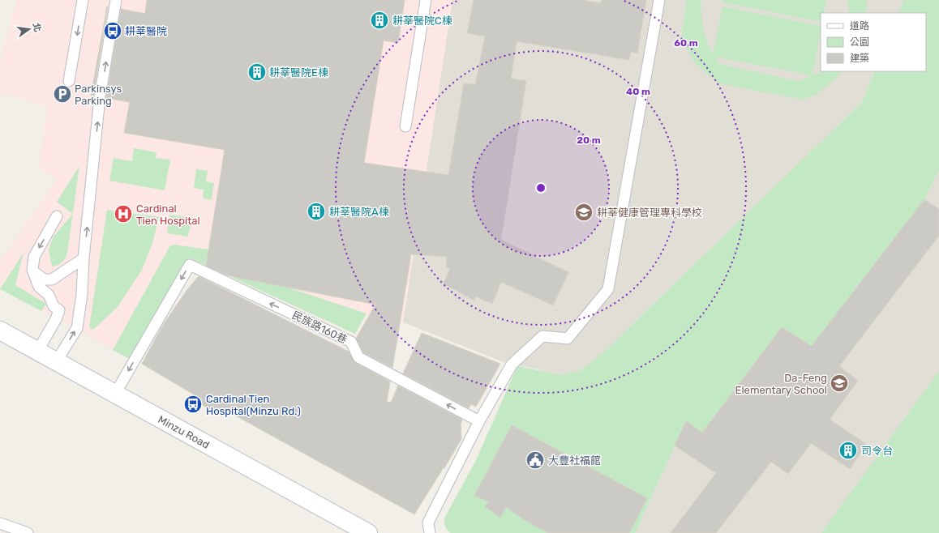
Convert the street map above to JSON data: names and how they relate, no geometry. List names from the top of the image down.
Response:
{
  "streets": {
    "street": ["Minzu Road"],
    "lane": ["民族路160巷"]
  },
  "crossings": [
    ["民族路160巷", "Minzu Road"]
  ],
  "places": {
    "building": [
      "耕莘醫院C棟",
      "耕莘醫院E棟",
      "耕莘醫院A棟",
      "司令台"
    ],
    "bus stop": ["耕莘醫院", "Cardinal Tien Hospital(Minzu Rd.)"],
    "parking": ["Parkinsys Parking"],
    "school or university": ["耕莘健康管理專科學校", "Da-Feng Elementary School"],
    "hospital": ["Cardinal Tien Hospital"],
    "public building": ["大豐社福館"]
  },
  "legend": ["道路", "公園", "建築"],
  "north": "right",
  "rings": ["60 m", "40 m", "20 m"]
}
